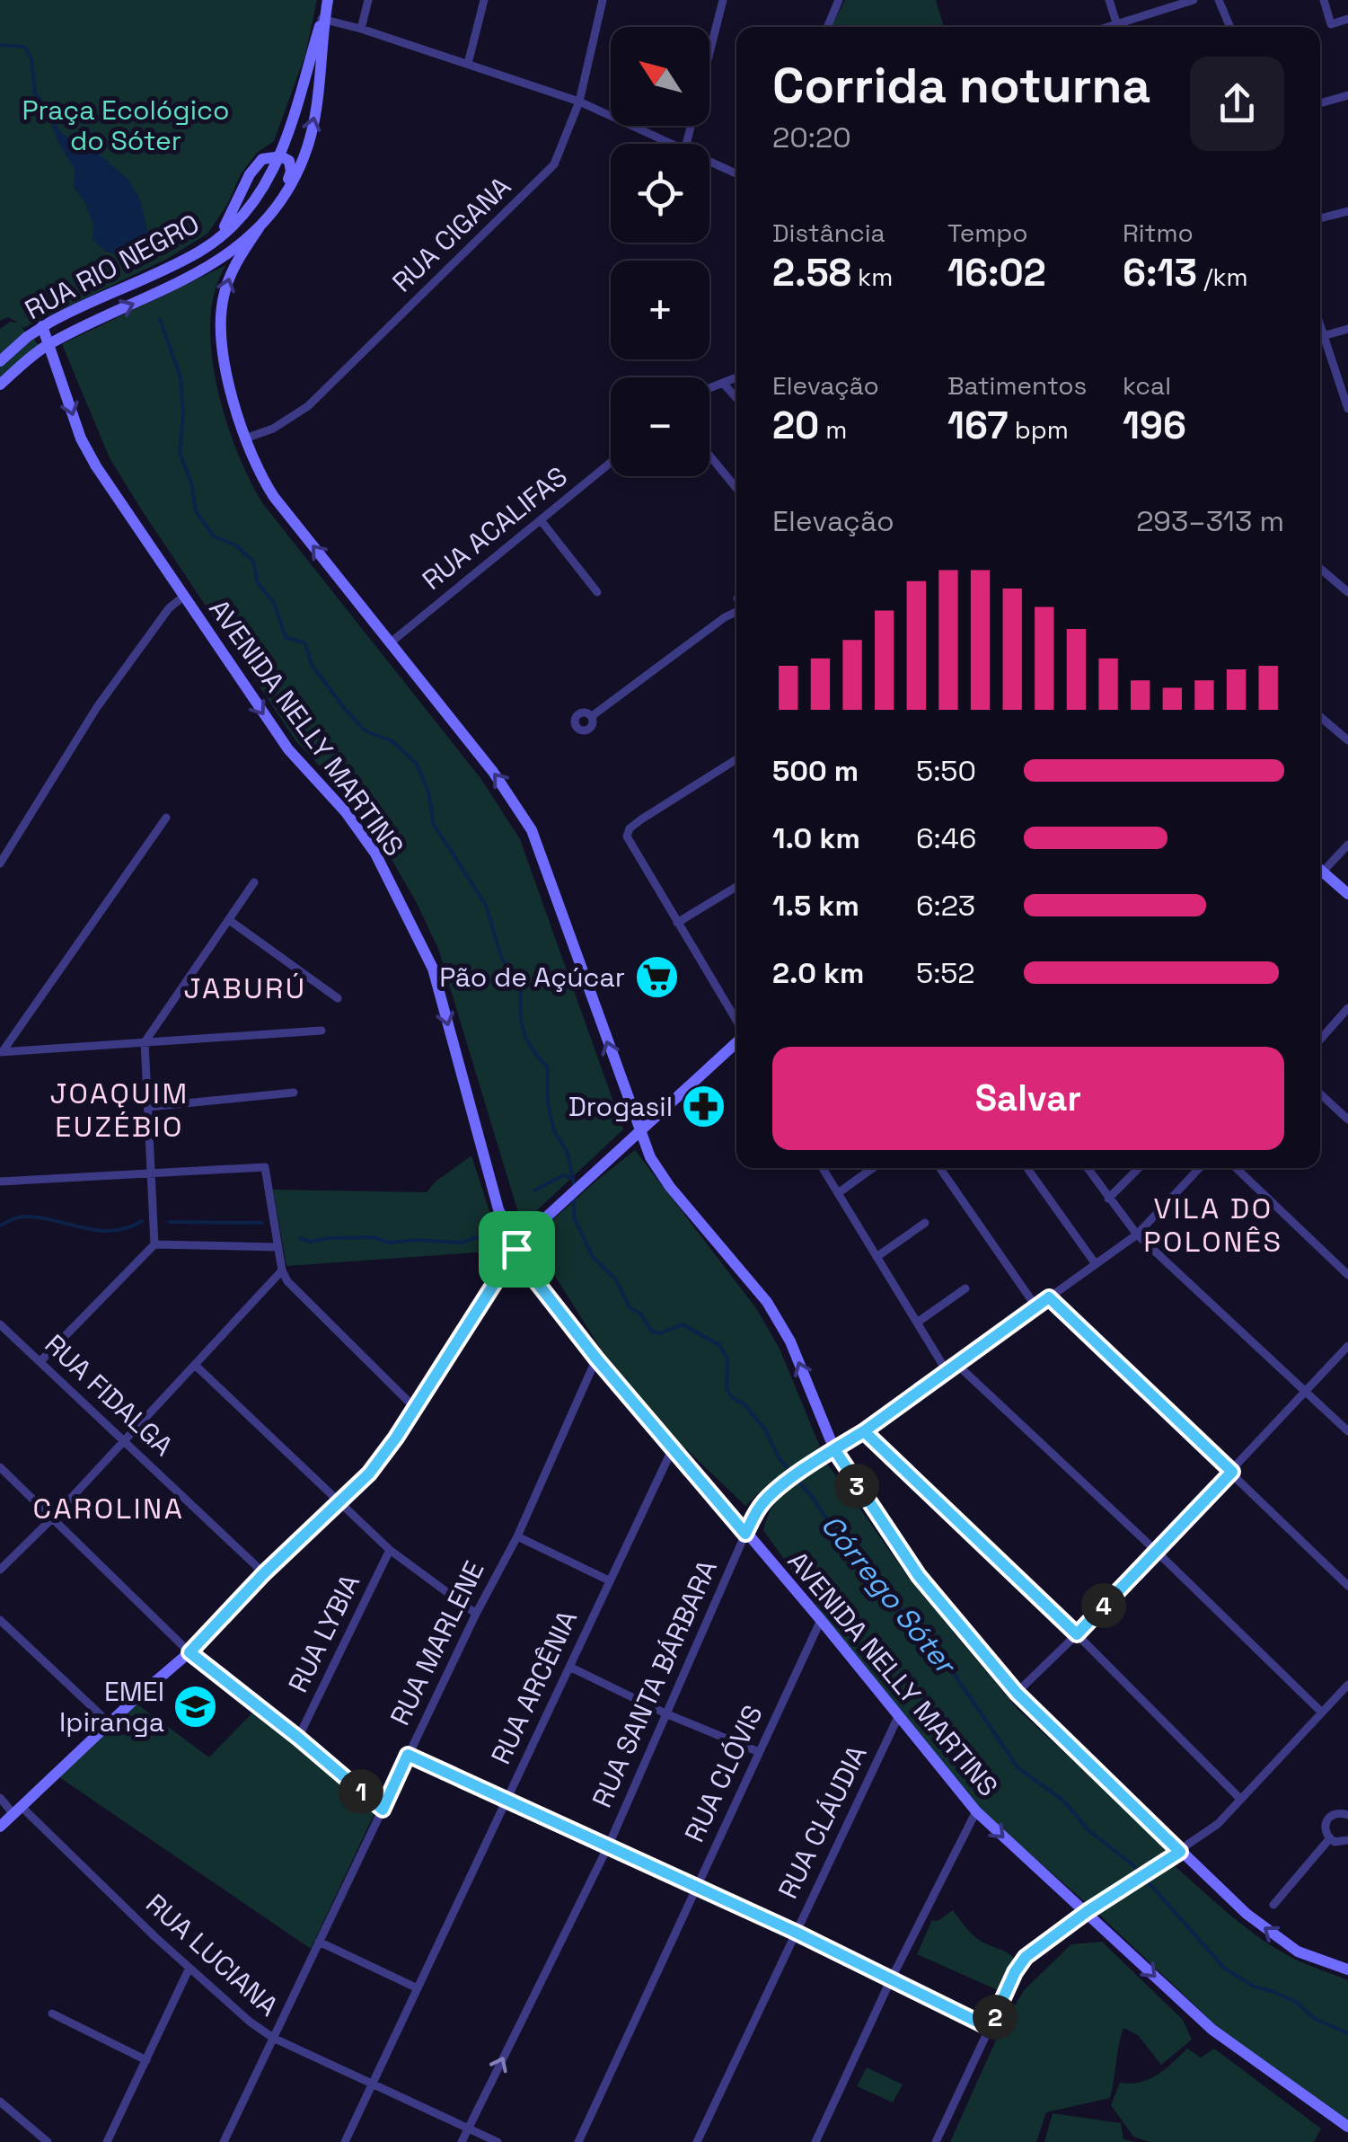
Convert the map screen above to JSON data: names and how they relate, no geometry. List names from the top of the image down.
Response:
{
  "streets": {
    "main road": ["RUA RIO NEGRO", "AVENIDA NELLY MARTINS"],
    "street": [
      "RUA CIGANA",
      "RUA ACALIFAS",
      "RUA FIDALGA",
      "RUA LYBIA",
      "RUA MARLENE",
      "RUA SANTA BÁRBARA",
      "RUA ARCÊNIA",
      "RUA CLÓVIS",
      "RUA CLÁUDIA",
      "RUA LUCIANA"
    ]
  },
  "crossings": [
    ["RUA RIO NEGRO", "AVENIDA NELLY MARTINS"],
    ["AVENIDA NELLY MARTINS", "RUA MARLENE"],
    ["AVENIDA NELLY MARTINS", "RUA SANTA BÁRBARA"],
    ["AVENIDA NELLY MARTINS", "RUA ARCÊNIA"],
    ["AVENIDA NELLY MARTINS", "RUA CLÓVIS"],
    ["AVENIDA NELLY MARTINS", "RUA CLÁUDIA"],
    ["RUA MARLENE", "RUA LUCIANA"],
    ["RUA SANTA BÁRBARA", "RUA LUCIANA"],
    ["RUA ARCÊNIA", "RUA LUCIANA"]
  ],
  "one_way": ["AVENIDA NELLY MARTINS"],
  "districts": [
    "JABURÚ",
    "JOAQUIM EUZÉBIO",
    "VILA DO POLONÊS",
    "CAROLINA"
  ],
  "water": ["Córrego Sóter"],
  "parks": ["Praça Ecológico do Sóter"],
  "places": {
    "supermarket": ["Pão de Açúcar"],
    "pharmacy": ["Drogasil"],
    "school or university": ["EMEI Ipiranga"]
  },
  "north": "top left",
  "page": {
    "map_buttons": ["+", "−"],
    "heading": ["Corrida noturna", "20:20"],
    "stats": [
      ["Distância", "2.58 km"],
      ["Tempo", "16:02"],
      ["Ritmo", "6:13 /km"],
      ["Elevação", "20 m"],
      ["Batimentos", "167 bpm"],
      ["kcal", "196"]
    ],
    "chart": ["Elevação", "293–313 m"],
    "list": [
      {
        "name": "500 m",
        "note": "5:50"
      },
      {
        "name": "1.0 km",
        "note": "6:46"
      },
      {
        "name": "1.5 km",
        "note": "6:23"
      },
      {
        "name": "2.0 km",
        "note": "5:52"
      }
    ],
    "buttons": "Salvar",
    "pins": [
      "3",
      "4",
      "1",
      "2"
    ]
  }
}
